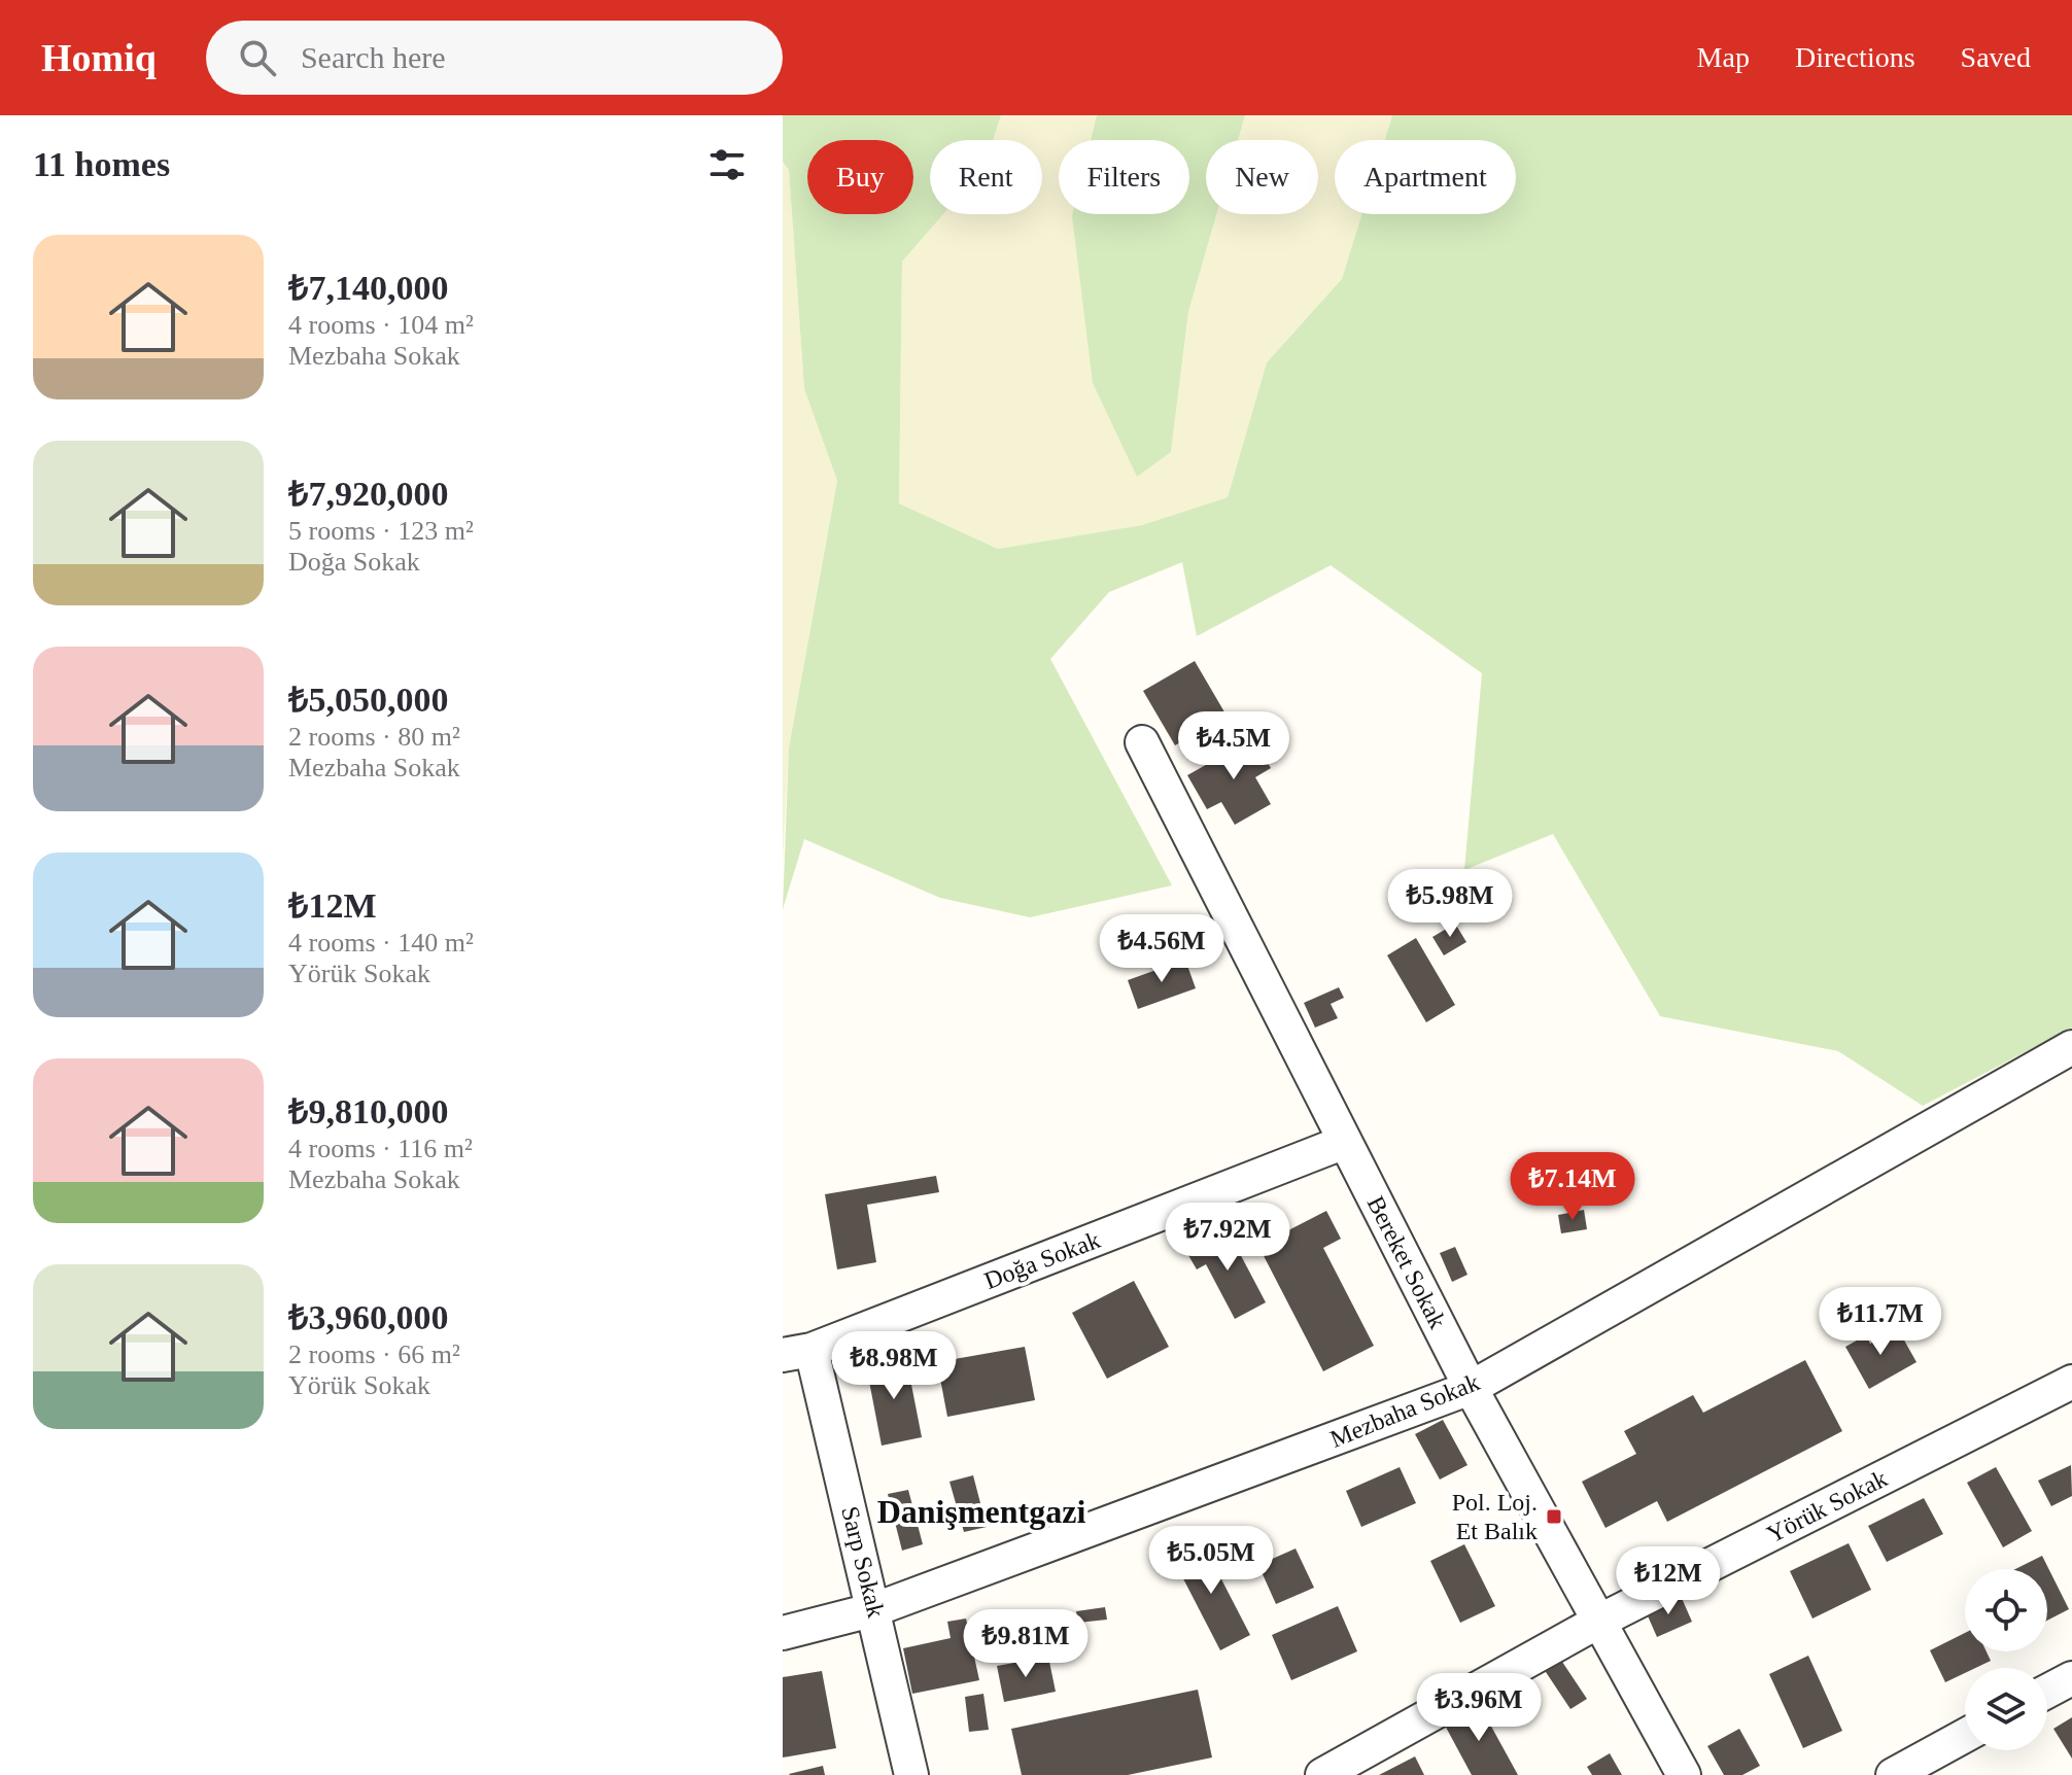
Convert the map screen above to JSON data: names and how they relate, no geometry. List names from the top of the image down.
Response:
{
  "streets": {
    "street": [
      "Doğa Sokak",
      "Bereket Sokak",
      "Mezbaha Sokak",
      "Yörük Sokak",
      "Sarp Sokak"
    ]
  },
  "crossings": [
    ["Doğa Sokak", "Bereket Sokak"],
    ["Doğa Sokak", "Sarp Sokak"],
    ["Bereket Sokak", "Mezbaha Sokak"],
    ["Bereket Sokak", "Yörük Sokak"],
    ["Mezbaha Sokak", "Sarp Sokak"]
  ],
  "districts": ["Danişmentgazi"],
  "places": {
    "transit": ["Pol. Loj. Et Balık"]
  },
  "page": {
    "header": "Homiq",
    "search": "Search here",
    "nav": ["Map", "Directions", "Saved"],
    "heading": "11 homes",
    "chip": [
      "Buy",
      "Rent",
      "Filters",
      "New",
      "Apartment"
    ],
    "list": [
      {
        "name": "₺7,140,000",
        "note": "4 rooms · 104 m² · Mezbaha Sokak"
      },
      {
        "name": "₺7,920,000",
        "note": "5 rooms · 123 m² · Doğa Sokak"
      },
      {
        "name": "₺5,050,000",
        "note": "2 rooms · 80 m² · Mezbaha Sokak"
      },
      {
        "name": "₺12M",
        "note": "4 rooms · 140 m² · Yörük Sokak"
      },
      {
        "name": "₺9,810,000",
        "note": "4 rooms · 116 m² · Mezbaha Sokak"
      },
      {
        "name": "₺3,960,000",
        "note": "2 rooms · 66 m² · Yörük Sokak"
      }
    ],
    "price": [
      "₺4.5M",
      "₺5.98M",
      "₺4.56M",
      "₺7.14M",
      "₺7.92M",
      "₺11.7M",
      "₺8.98M",
      "₺5.05M",
      "₺12M",
      "₺9.81M",
      "₺3.96M"
    ]
  }
}
